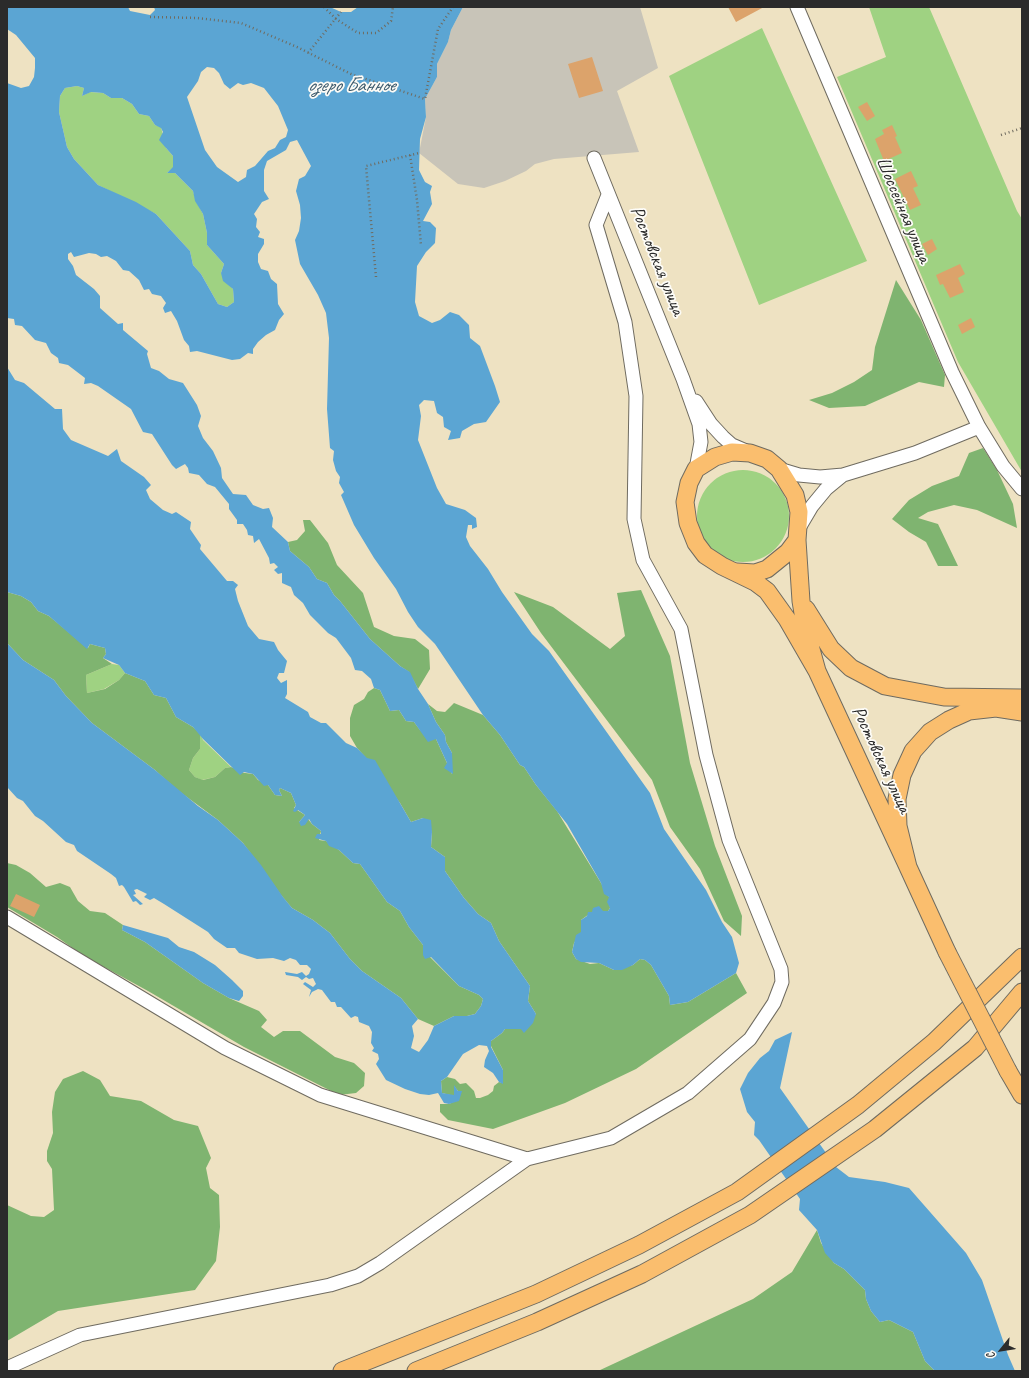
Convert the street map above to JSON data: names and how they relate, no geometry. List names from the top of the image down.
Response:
{
  "streets": {
    "main road": ["Ростовская улица"],
    "street": ["Шоссейная улица"]
  },
  "water": ["озеро Банное"],
  "north": "bottom left"
}
